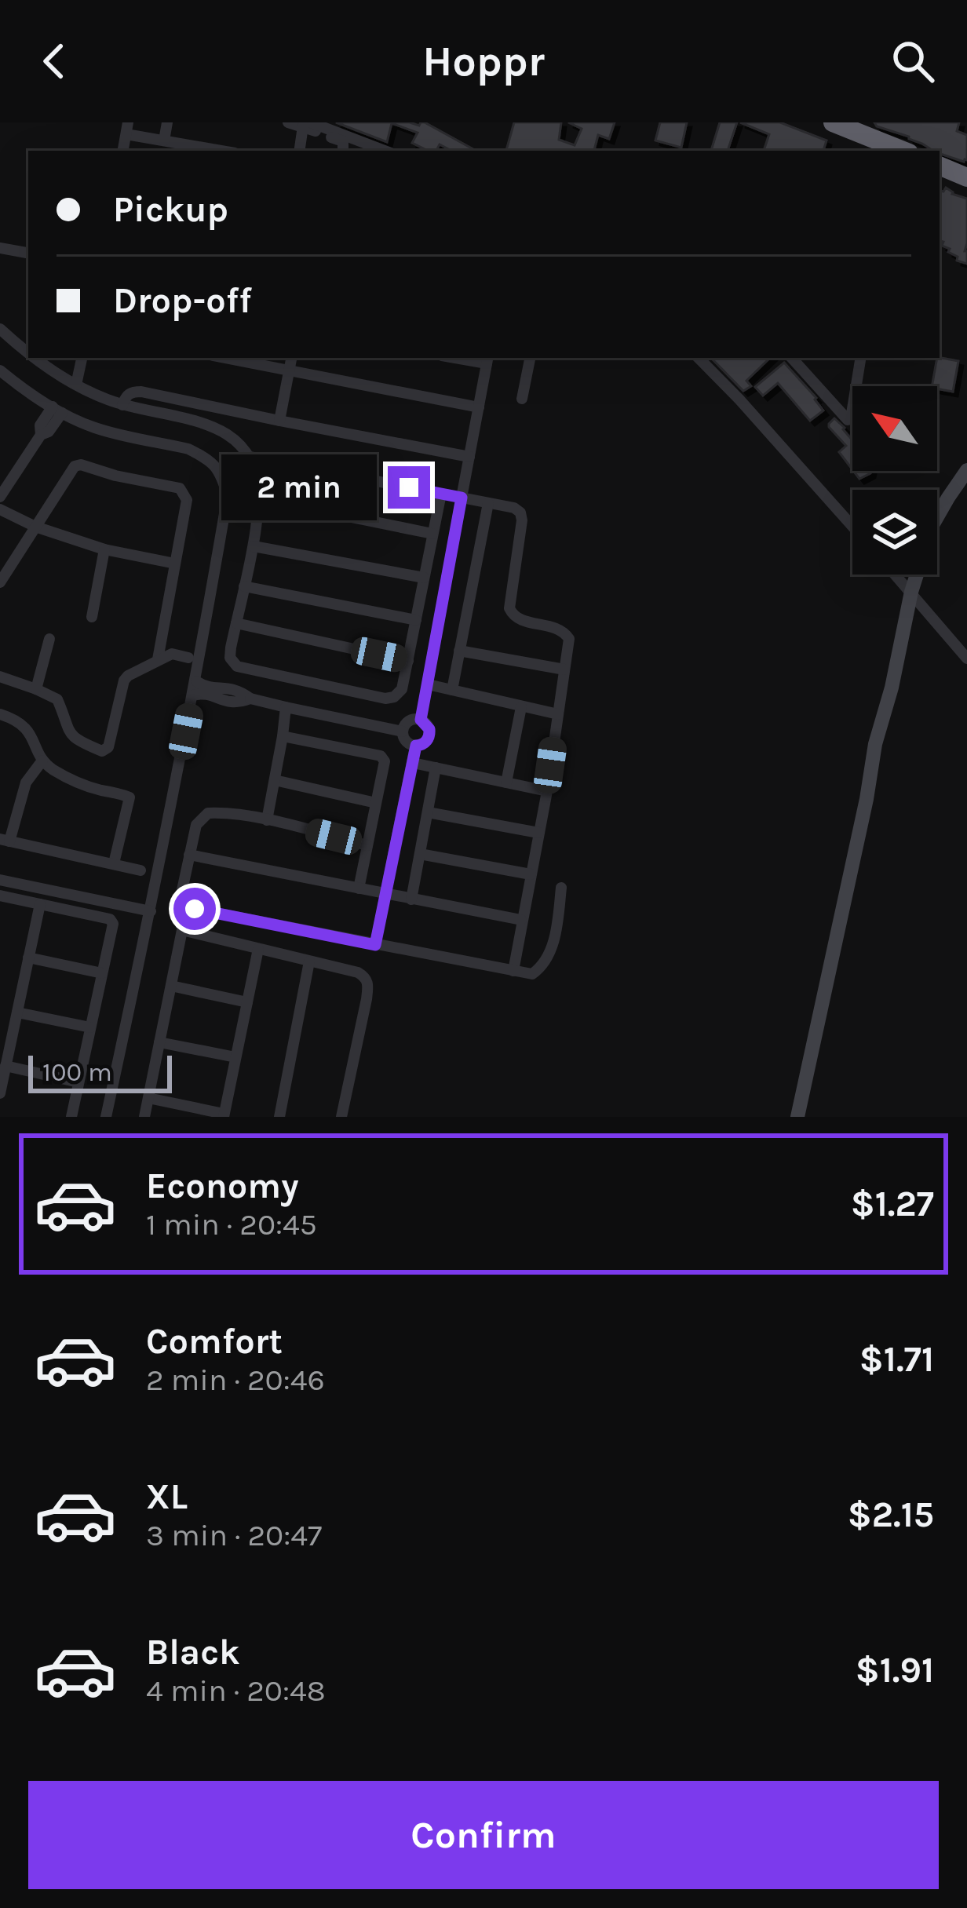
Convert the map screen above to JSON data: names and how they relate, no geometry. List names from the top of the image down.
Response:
{
  "scale_bar": "100 m",
  "north": "top left",
  "page": {
    "header": "Hoppr",
    "banner": ["Pickup", "Drop-off"],
    "bubble": "2 min",
    "scale": "100 m",
    "list": [
      {
        "name": "Economy",
        "note": "1 min · 20:45",
        "value": "$1.27"
      },
      {
        "name": "Comfort",
        "note": "2 min · 20:46",
        "value": "$1.71"
      },
      {
        "name": "XL",
        "note": "3 min · 20:47",
        "value": "$2.15"
      },
      {
        "name": "Black",
        "note": "4 min · 20:48",
        "value": "$1.91"
      }
    ],
    "buttons": "Confirm"
  }
}
